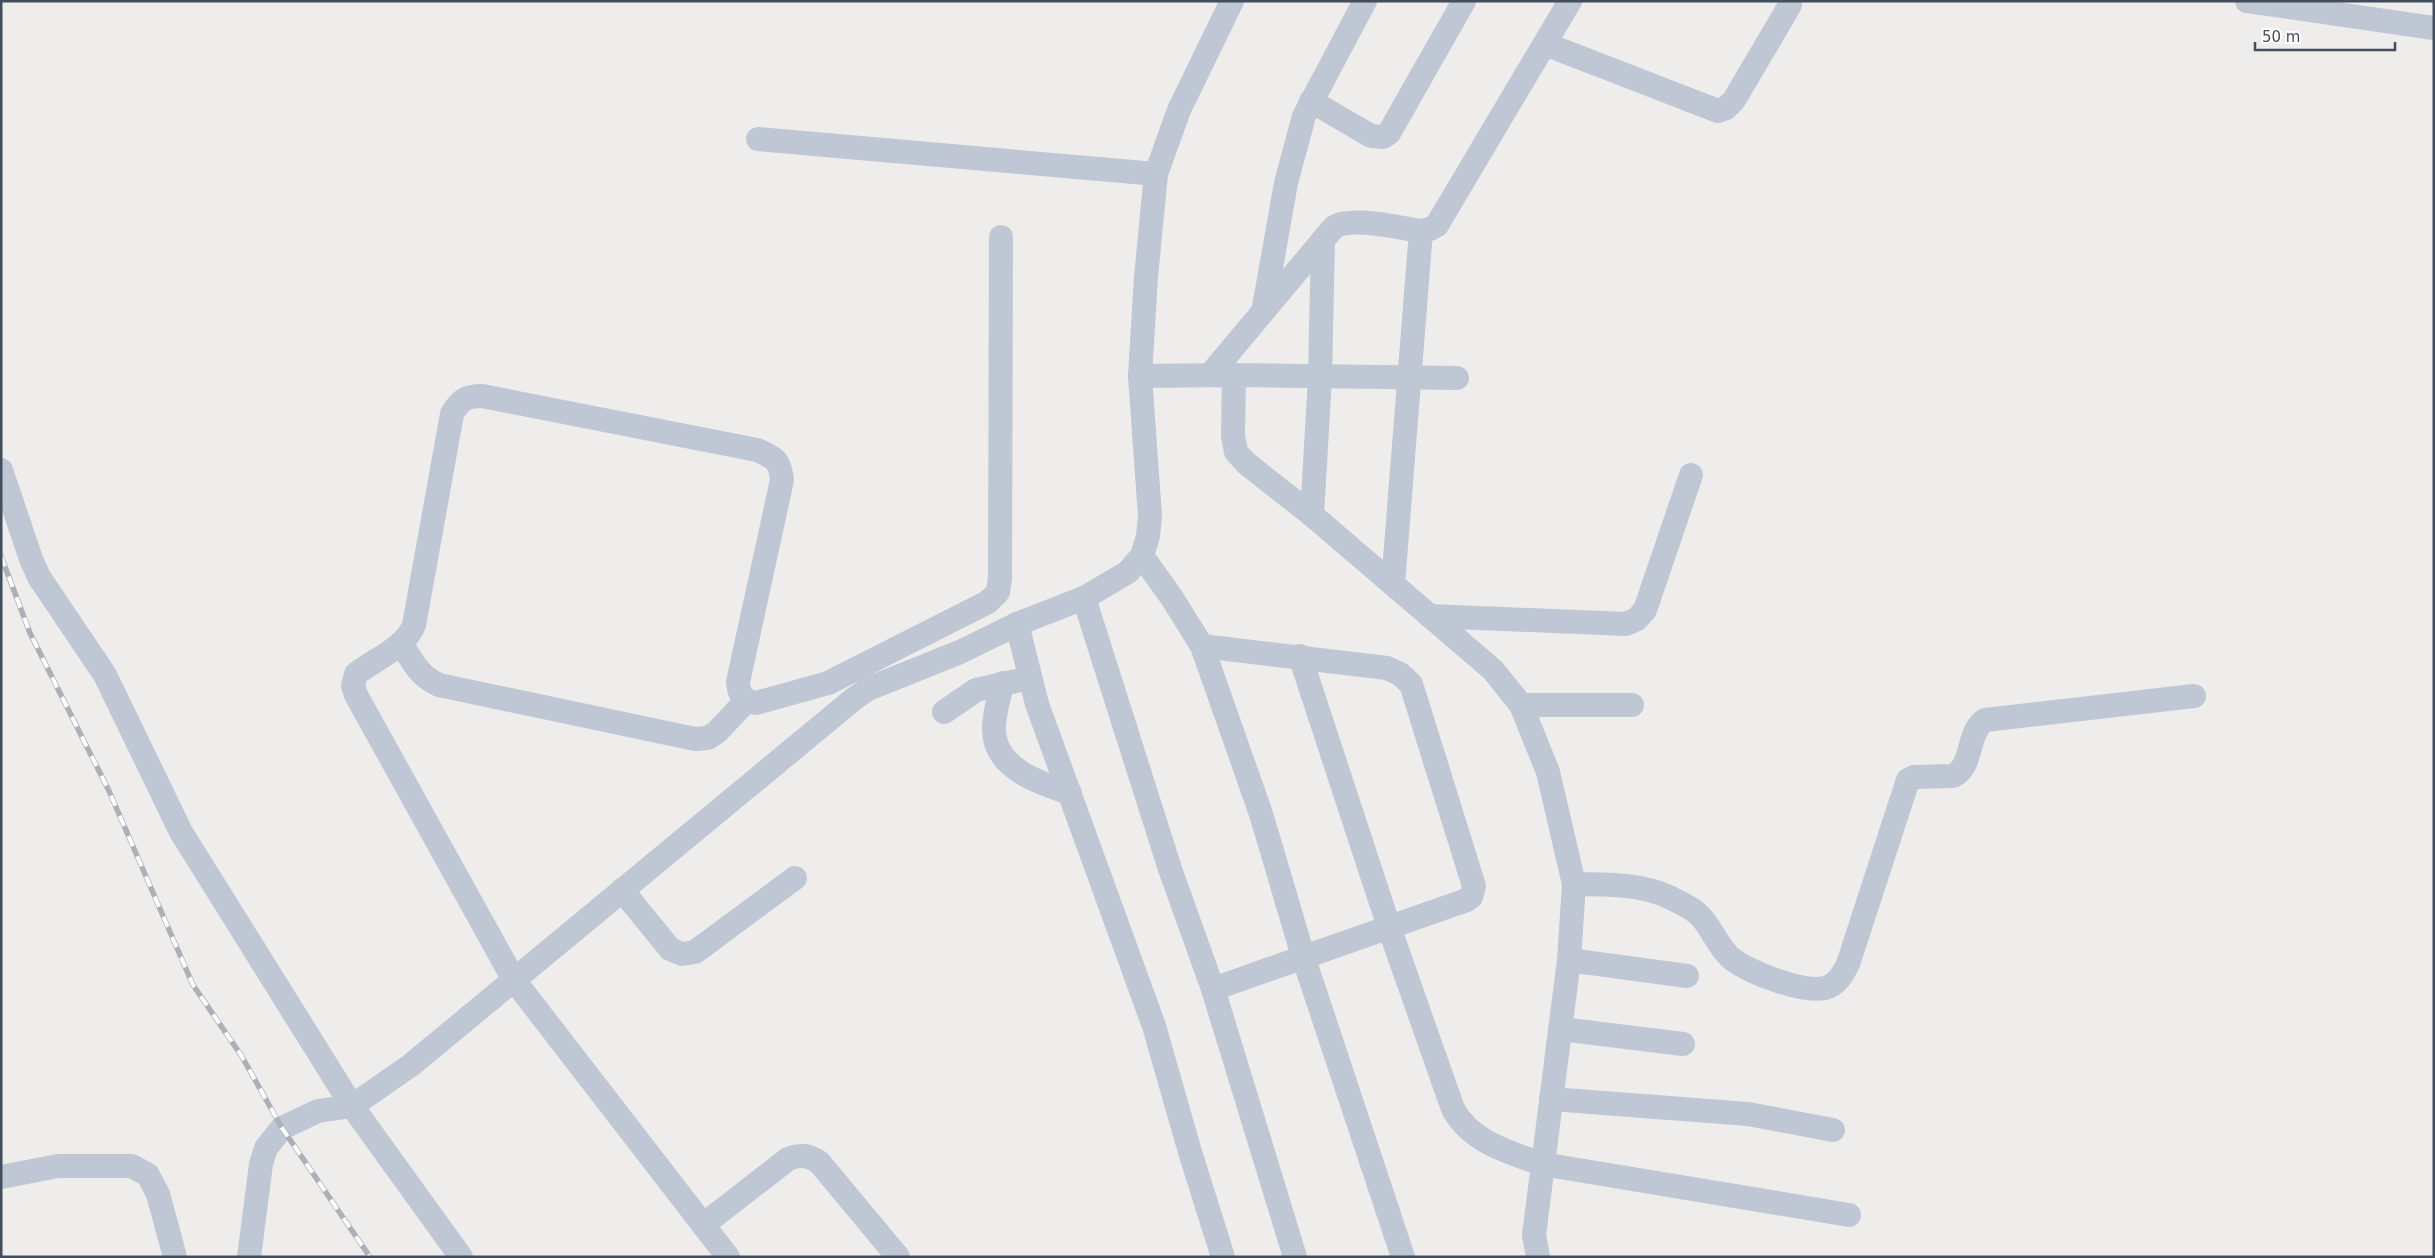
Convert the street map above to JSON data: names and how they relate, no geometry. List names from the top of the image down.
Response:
{
  "scale_bar": "50 m"
}
